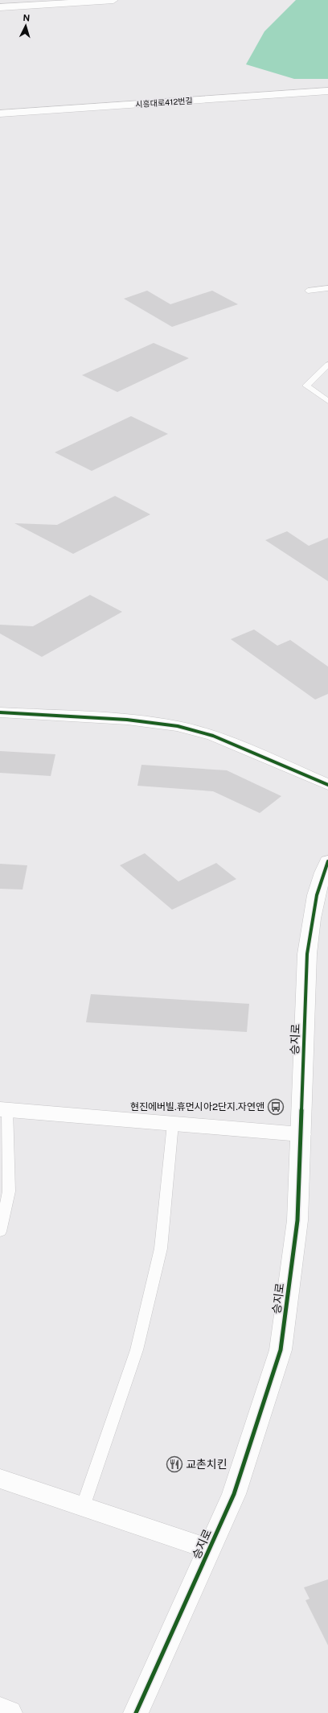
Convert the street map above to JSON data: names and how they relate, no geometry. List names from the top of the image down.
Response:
{
  "streets": {
    "street": ["시흥대로412번길", "승지로"]
  },
  "places": {
    "bus stop": ["현진에버빌.휴먼시아2단지.자연앤"],
    "restaurant": ["교촌치킨"]
  },
  "north": "top"
}
